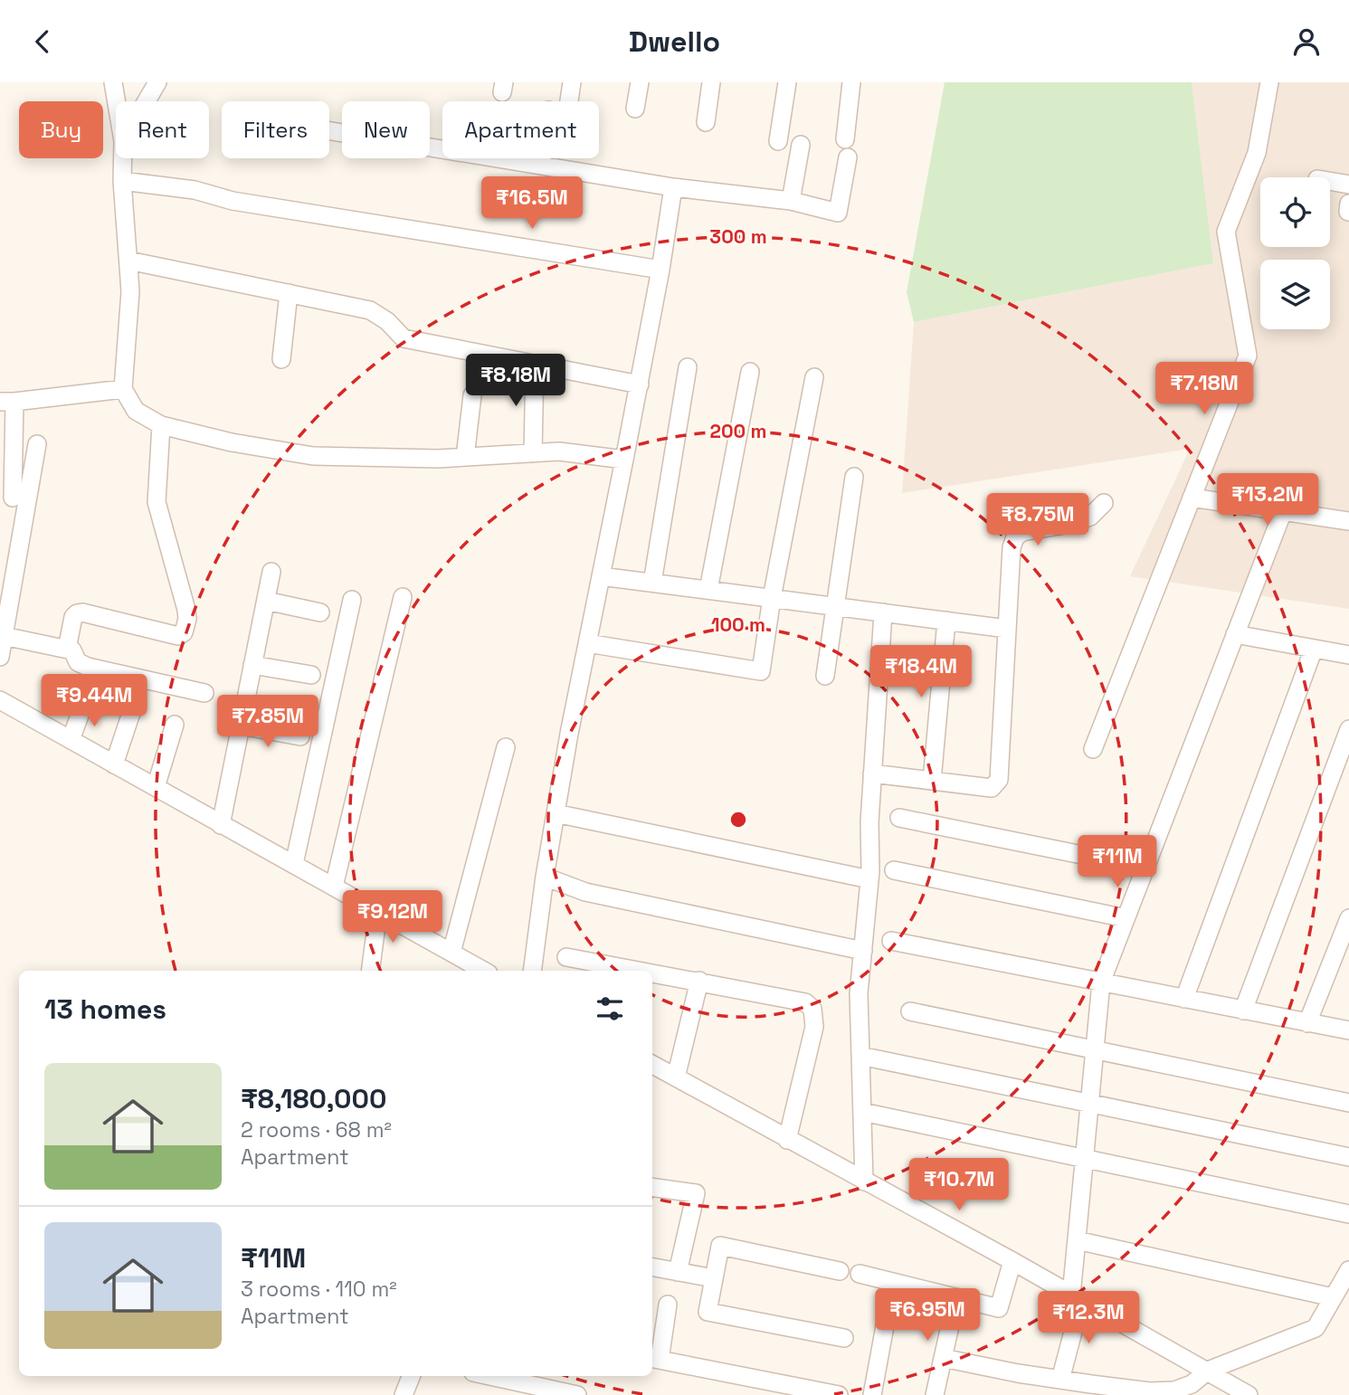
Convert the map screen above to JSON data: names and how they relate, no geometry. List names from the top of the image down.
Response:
{
  "page": {
    "header": "Dwello",
    "chip": [
      "Buy",
      "Rent",
      "Filters",
      "New",
      "Apartment"
    ],
    "price": [
      "₹16.5M",
      "₹8.18M",
      "₹7.18M",
      "₹13.2M",
      "₹8.75M",
      "₹18.4M",
      "₹9.44M",
      "₹7.85M",
      "₹11M",
      "₹9.12M",
      "₹10.7M",
      "₹6.95M",
      "₹12.3M"
    ],
    "heading": "13 homes",
    "list": [
      {
        "name": "₹8,180,000",
        "note": "2 rooms · 68 m² · Apartment"
      },
      {
        "name": "₹11M",
        "note": "3 rooms · 110 m² · Apartment"
      }
    ]
  },
  "rings": ["300 m", "200 m", "100 m"]
}
